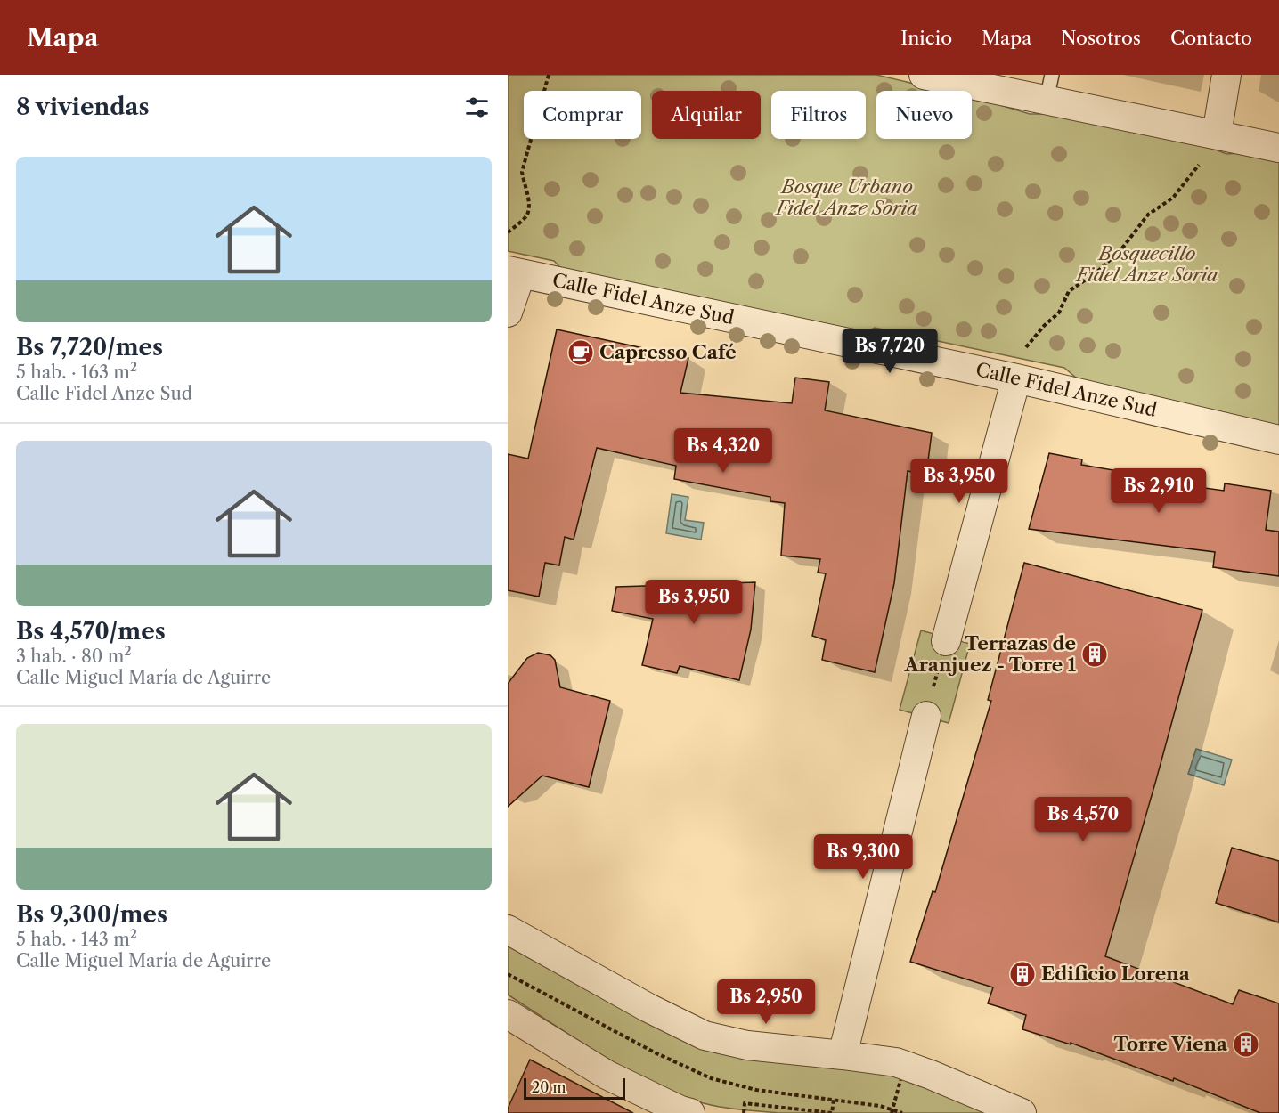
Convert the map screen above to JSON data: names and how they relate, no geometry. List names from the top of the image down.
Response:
{
  "streets": {
    "street": ["Calle Fidel Anze Sud"]
  },
  "parks": ["Bosque Urbano Fidel Anze Soria", "Bosquecillo Fidel Anze Soria"],
  "places": {
    "cafe": ["Capresso Café"],
    "building": ["Terrazas de Aranjuez - Torre 1", "Edificio Lorena", "Torre Viena"]
  },
  "scale_bar": "20 m",
  "page": {
    "header": "Mapa",
    "nav": [
      "Inicio",
      "Mapa",
      "Nosotros",
      "Contacto"
    ],
    "heading": "8 viviendas",
    "chip": [
      "Comprar",
      "Alquilar",
      "Filtros",
      "Nuevo"
    ],
    "list": [
      {
        "name": "Bs 7,720/mes",
        "note": "5 hab. · 163 m² · Calle Fidel Anze Sud"
      },
      {
        "name": "Bs 4,570/mes",
        "note": "3 hab. · 80 m² · Calle Miguel María de Aguirre"
      },
      {
        "name": "Bs 9,300/mes",
        "note": "5 hab. · 143 m² · Calle Miguel María de Aguirre"
      }
    ],
    "price": [
      "Bs 7,720",
      "Bs 4,320",
      "Bs 3,950",
      "Bs 2,910",
      "Bs 3,950",
      "Bs 4,570",
      "Bs 9,300",
      "Bs 2,950"
    ],
    "scale": "20 m"
  }
}
